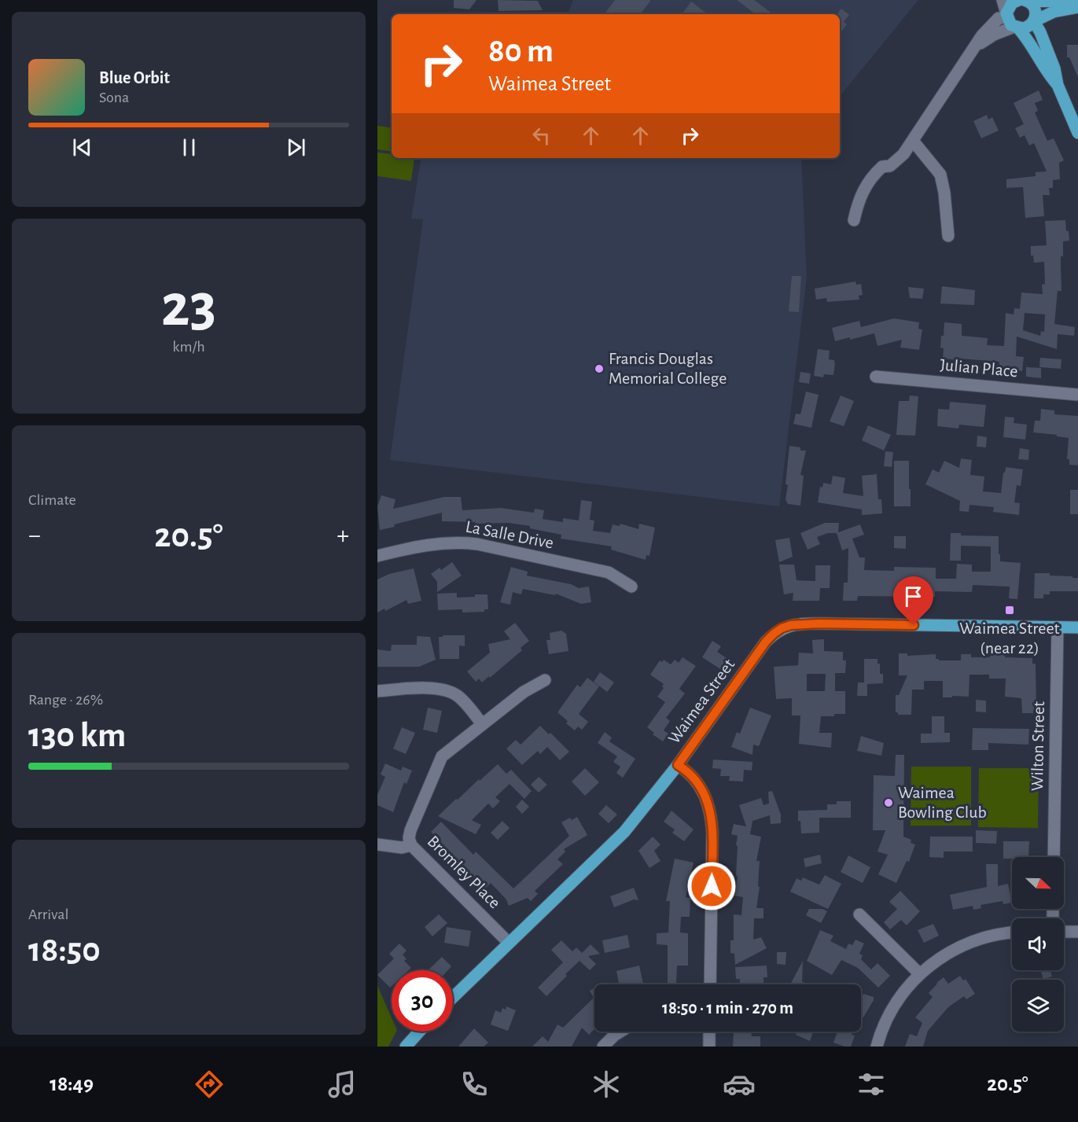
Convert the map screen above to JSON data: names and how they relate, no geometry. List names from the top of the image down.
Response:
{
  "streets": {
    "main road": ["Waimea Street"],
    "street": [
      "Julian Place",
      "La Salle Drive",
      "Wilton Street",
      "Bromley Place"
    ]
  },
  "crossings": [
    ["Waimea Street", "Wilton Street"],
    ["Waimea Street", "Bromley Place"]
  ],
  "places": {
    "other": ["Francis Douglas Memorial College", "Waimea Bowling Club"],
    "transit": ["Waimea Street (near 22)"]
  },
  "north": "right",
  "page": {
    "turn": ["80 m", "Waimea Street"],
    "song": ["Blue Orbit", "Sona"],
    "tile": [
      ["23", "km/h"],
      "Climate",
      ["Range · 26%", "130 km"],
      ["Arrival", "18:50"]
    ],
    "heat": ["−", "20.5°", "+"],
    "limit": "30",
    "trip": "18:50 · 1 min · 270 m",
    "tabs": ["18:49", "20.5°"]
  }
}
